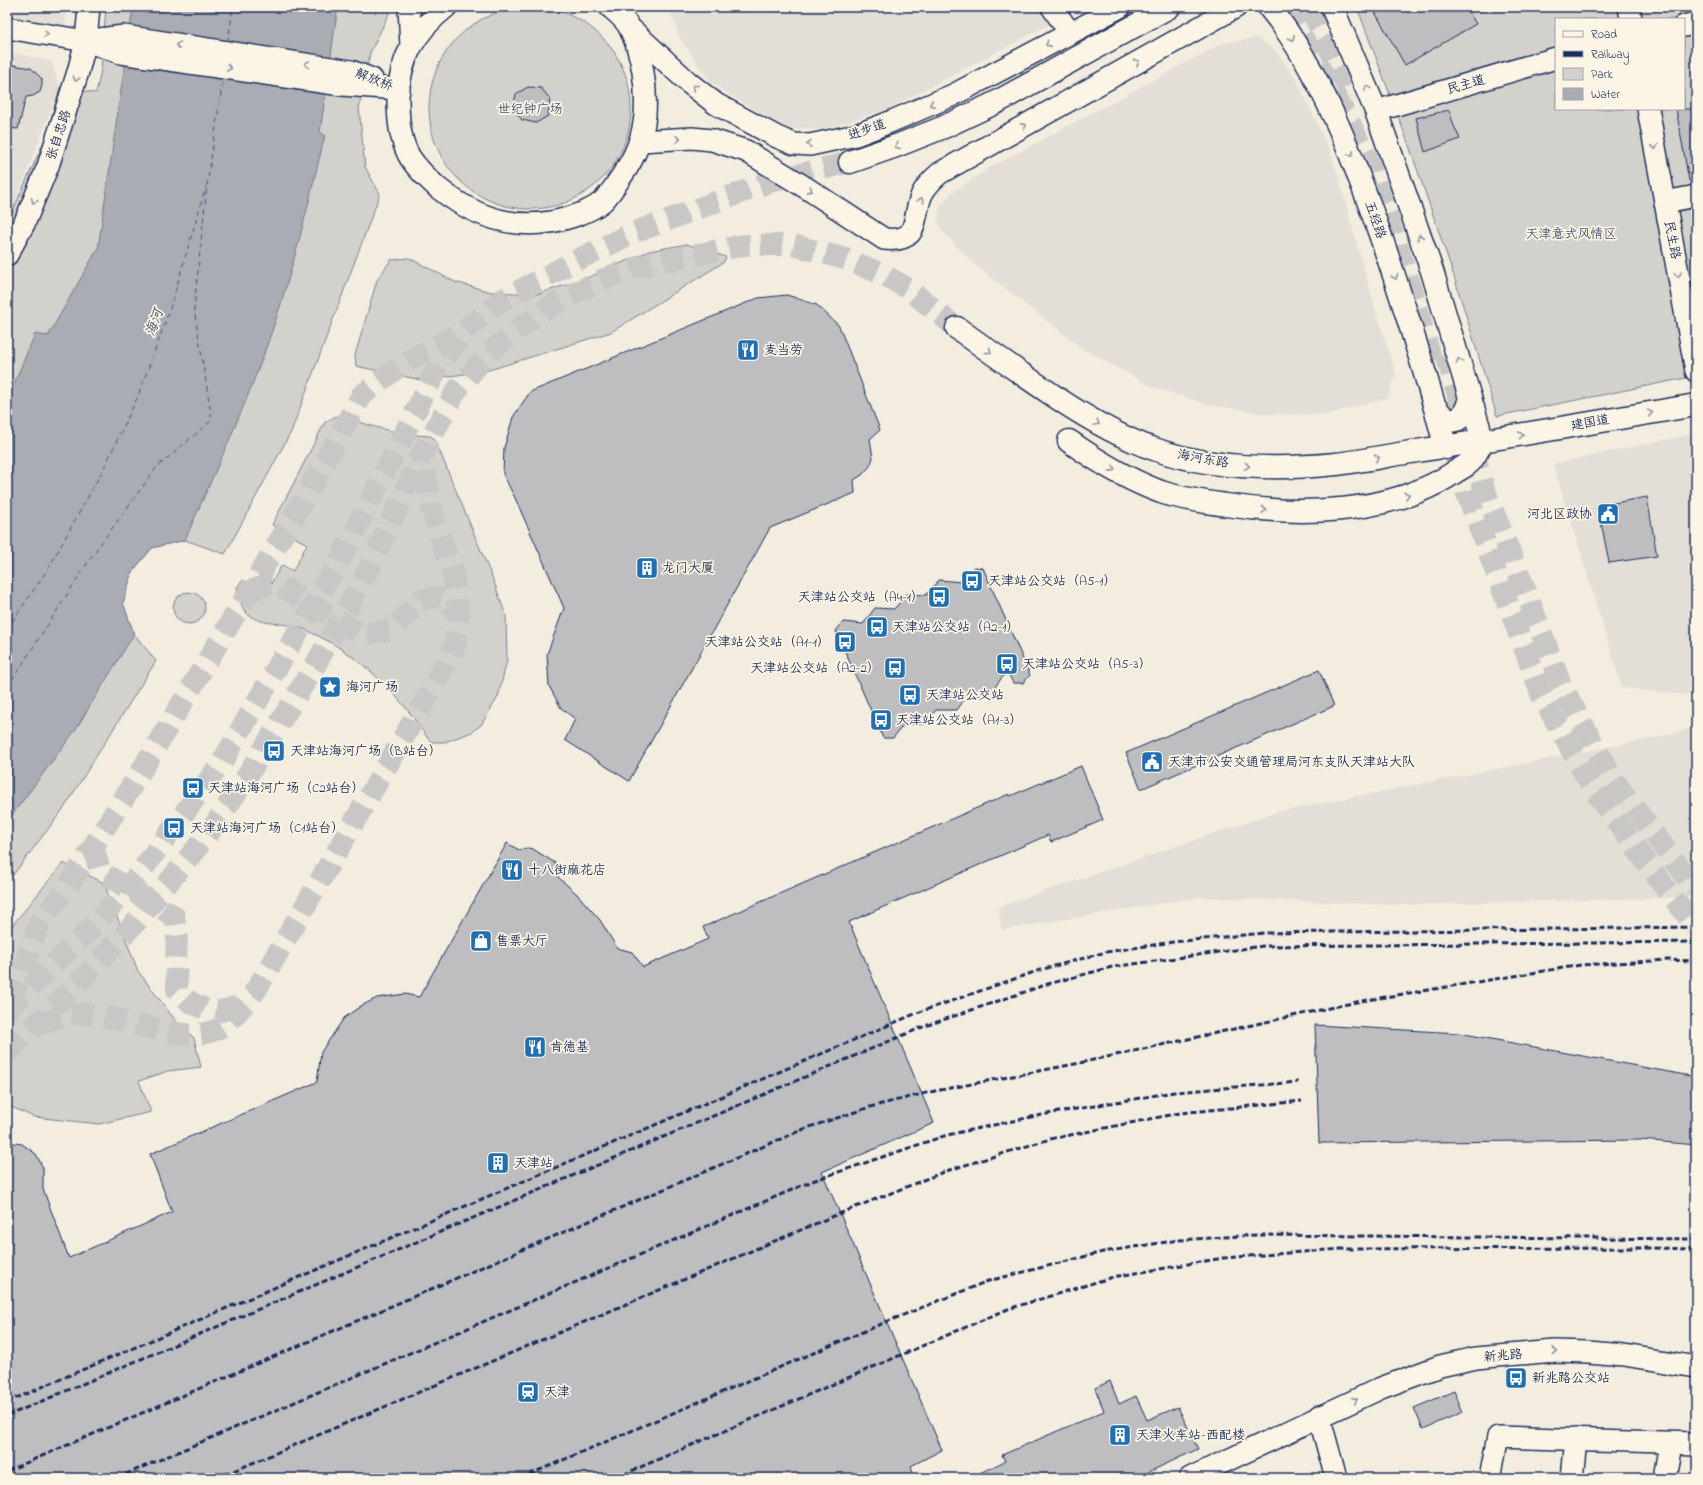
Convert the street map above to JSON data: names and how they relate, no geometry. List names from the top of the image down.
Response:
{
  "streets": {
    "main road": [
      "进步道",
      "五经路",
      "建国道",
      "海河东路"
    ],
    "street": [
      "解放桥",
      "民主道",
      "张自忠路",
      "民生路",
      "新兆路"
    ]
  },
  "crossings": [
    ["解放桥", "张自忠路"],
    ["五经路", "海河东路"],
    ["建国道", "海河东路"]
  ],
  "one_way": [
    "进步道",
    "张自忠路",
    "民生路",
    "建国道",
    "海河东路",
    "新兆路"
  ],
  "water": ["海河"],
  "parks": ["世纪钟广场", "天津意式风情区"],
  "places": {
    "restaurant": ["麦当劳", "十八街麻花店", "肯德基"],
    "public building": ["河北区政协", "天津市公安交通管理局河东支队天津站大队"],
    "building": ["龙门大厦", "天津站", "天津火车站-西配楼"],
    "bus stop": [
      "天津站公交站（A5-1）",
      "天津站公交站（A4-1）",
      "天津站公交站（A2-1）",
      "天津站公交站（A1-1）",
      "天津站公交站（A5-3）",
      "天津站公交站（A2-2）",
      "天津站公交站",
      "天津站公交站（A1-3）",
      "天津站海河广场（B站台）",
      "天津站海河广场（C2站台）",
      "天津站海河广场（C1站台）",
      "新兆路公交站"
    ],
    "place": ["海河广场"],
    "shop": ["售票大厅"],
    "station": ["天津"]
  },
  "legend": [
    "Road",
    "Railway",
    "Park",
    "Water"
  ]
}
